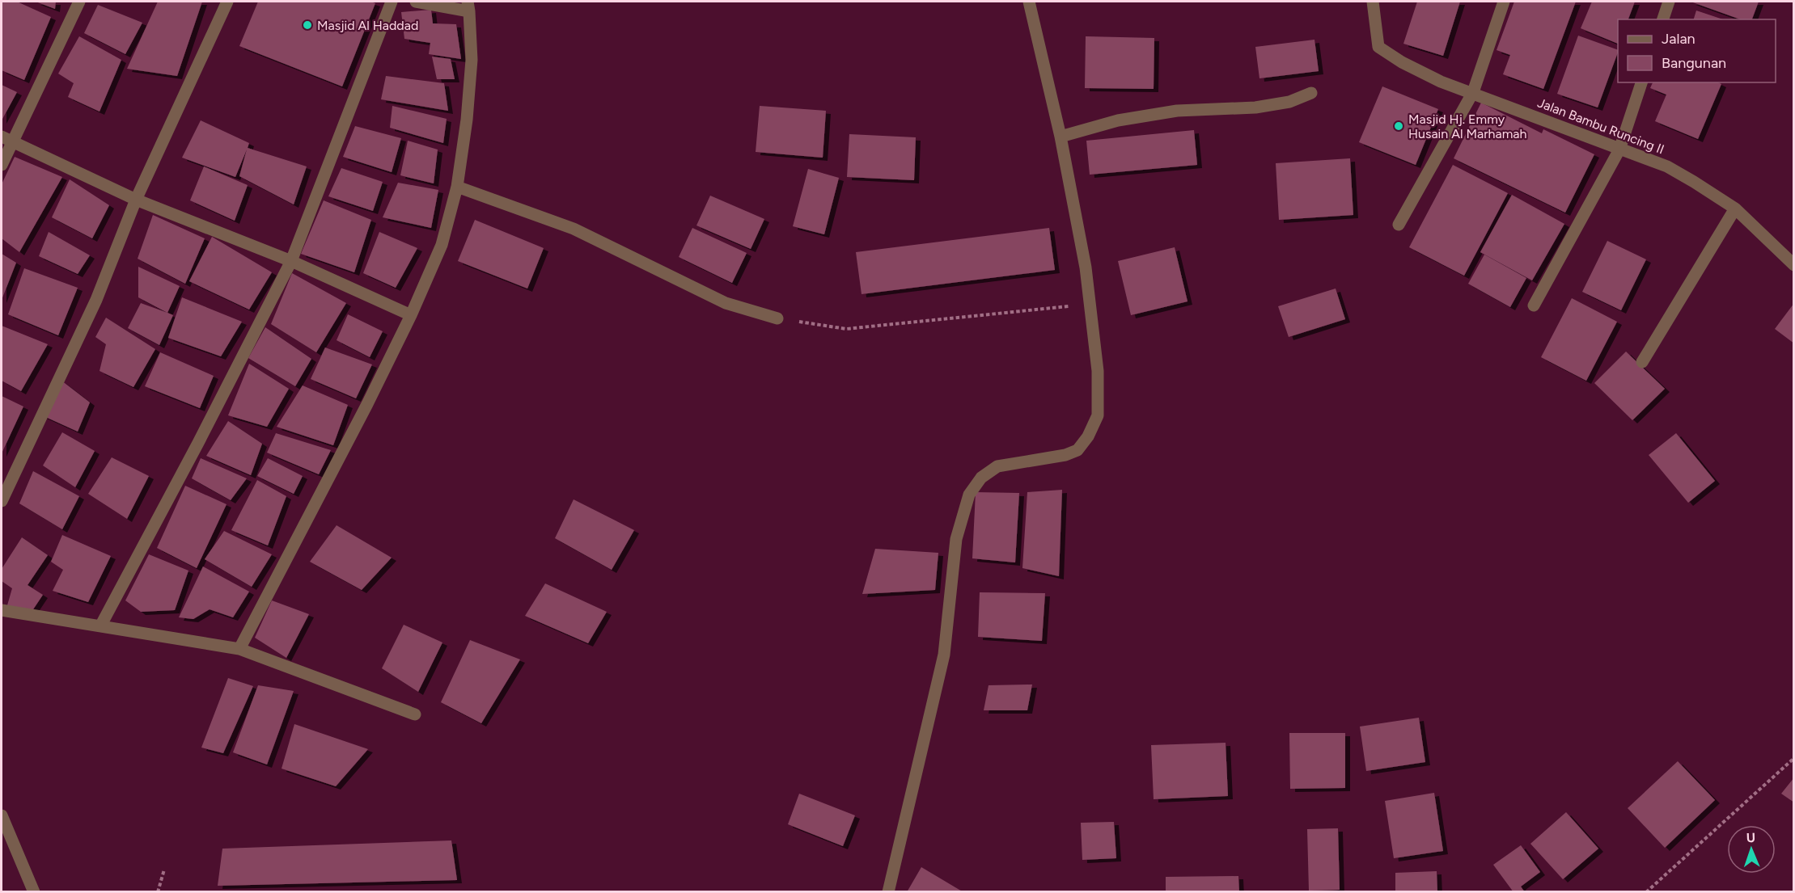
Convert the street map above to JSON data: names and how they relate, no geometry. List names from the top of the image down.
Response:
{
  "streets": {
    "street": ["Jalan Bambu Runcing II"]
  },
  "places": ["Masjid Al Haddad", "Masjid Hj. Emmy Husain Al Marhamah"],
  "legend": ["Jalan", "Bangunan"],
  "north": "top"
}
